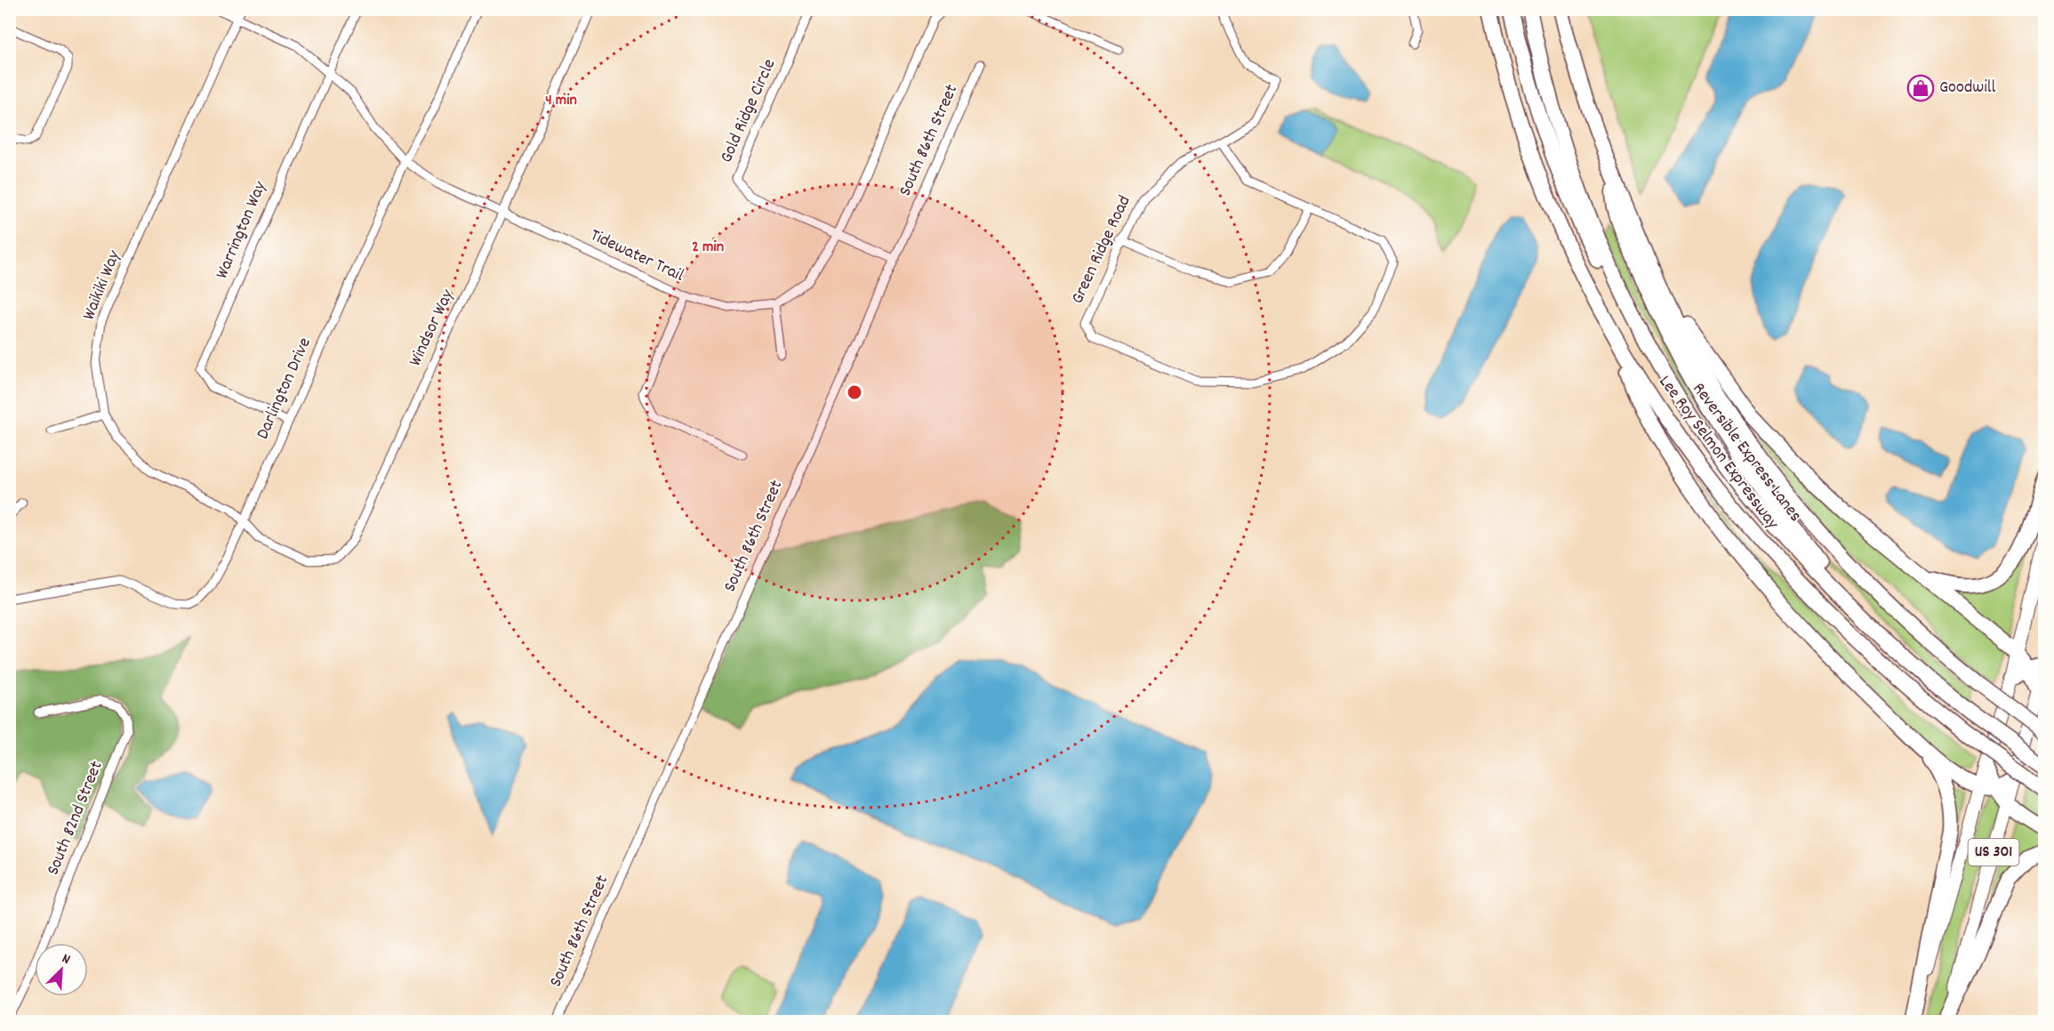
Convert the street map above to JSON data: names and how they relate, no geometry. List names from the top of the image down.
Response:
{
  "streets": {
    "highway": ["Lee Roy Selmon Expressway", "Reversible Express Lanes"],
    "main road": ["US 301"],
    "street": [
      "Gold Ridge Circle",
      "South 86th Street",
      "Warrington Way",
      "Green Ridge Road",
      "Tidewater Trail",
      "Waikiki Way",
      "Windsor Way",
      "Darlington Drive",
      "South 82nd Street"
    ]
  },
  "crossings": [
    ["Gold Ridge Circle", "South 86th Street"],
    ["Gold Ridge Circle", "Tidewater Trail"],
    ["Warrington Way", "Tidewater Trail"],
    ["Warrington Way", "Darlington Drive"],
    ["Tidewater Trail", "Waikiki Way"],
    ["Tidewater Trail", "Windsor Way"],
    ["Tidewater Trail", "Darlington Drive"],
    ["Waikiki Way", "Windsor Way"],
    ["Waikiki Way", "Darlington Drive"],
    ["Windsor Way", "Darlington Drive"]
  ],
  "places": {
    "shop": ["Goodwill"]
  },
  "north": "top right",
  "rings": ["4 min", "2 min"]
}
